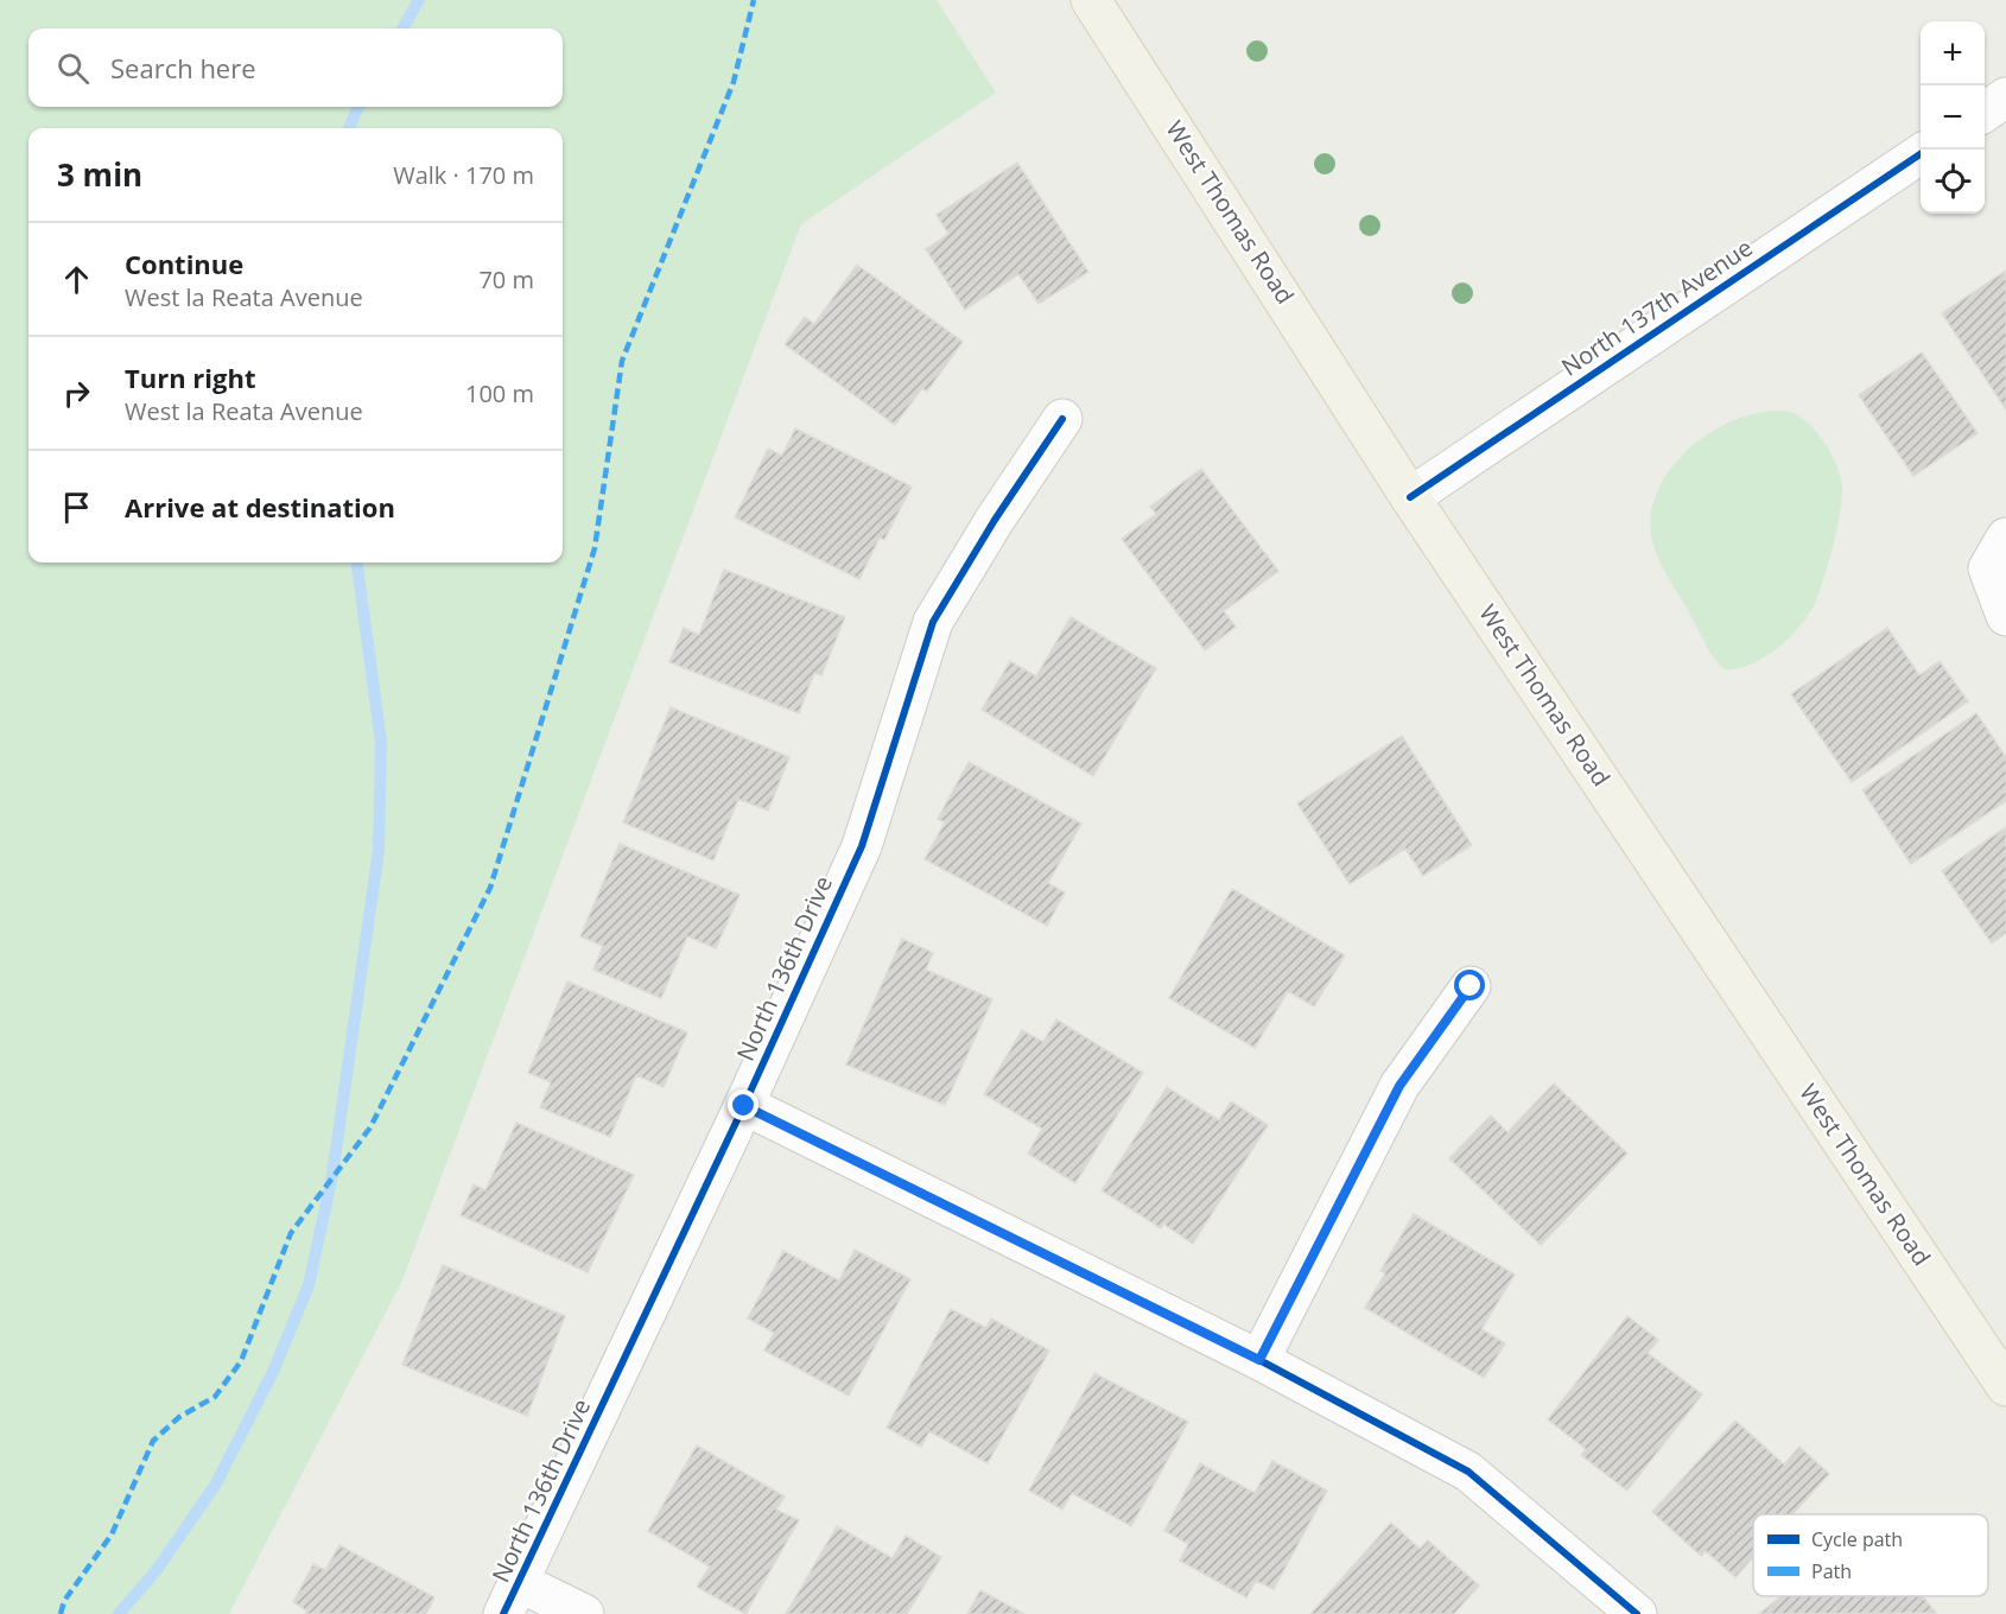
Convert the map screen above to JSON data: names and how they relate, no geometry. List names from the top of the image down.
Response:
{
  "streets": {
    "main road": ["West Thomas Road"],
    "street": ["North 137th Avenue", "North 136th Drive"]
  },
  "crossings": [
    ["West Thomas Road", "North 137th Avenue"]
  ],
  "legend": ["Cycle path", "Path"],
  "page": {
    "map_buttons": ["+", "−"],
    "search": "Search here",
    "heading": ["3 min", "Walk · 170 m"],
    "list": [
      ["Continue", "West la Reata Avenue", "70 m"],
      ["Turn right", "West la Reata Avenue", "100 m"],
      "Arrive at destination"
    ]
  }
}
